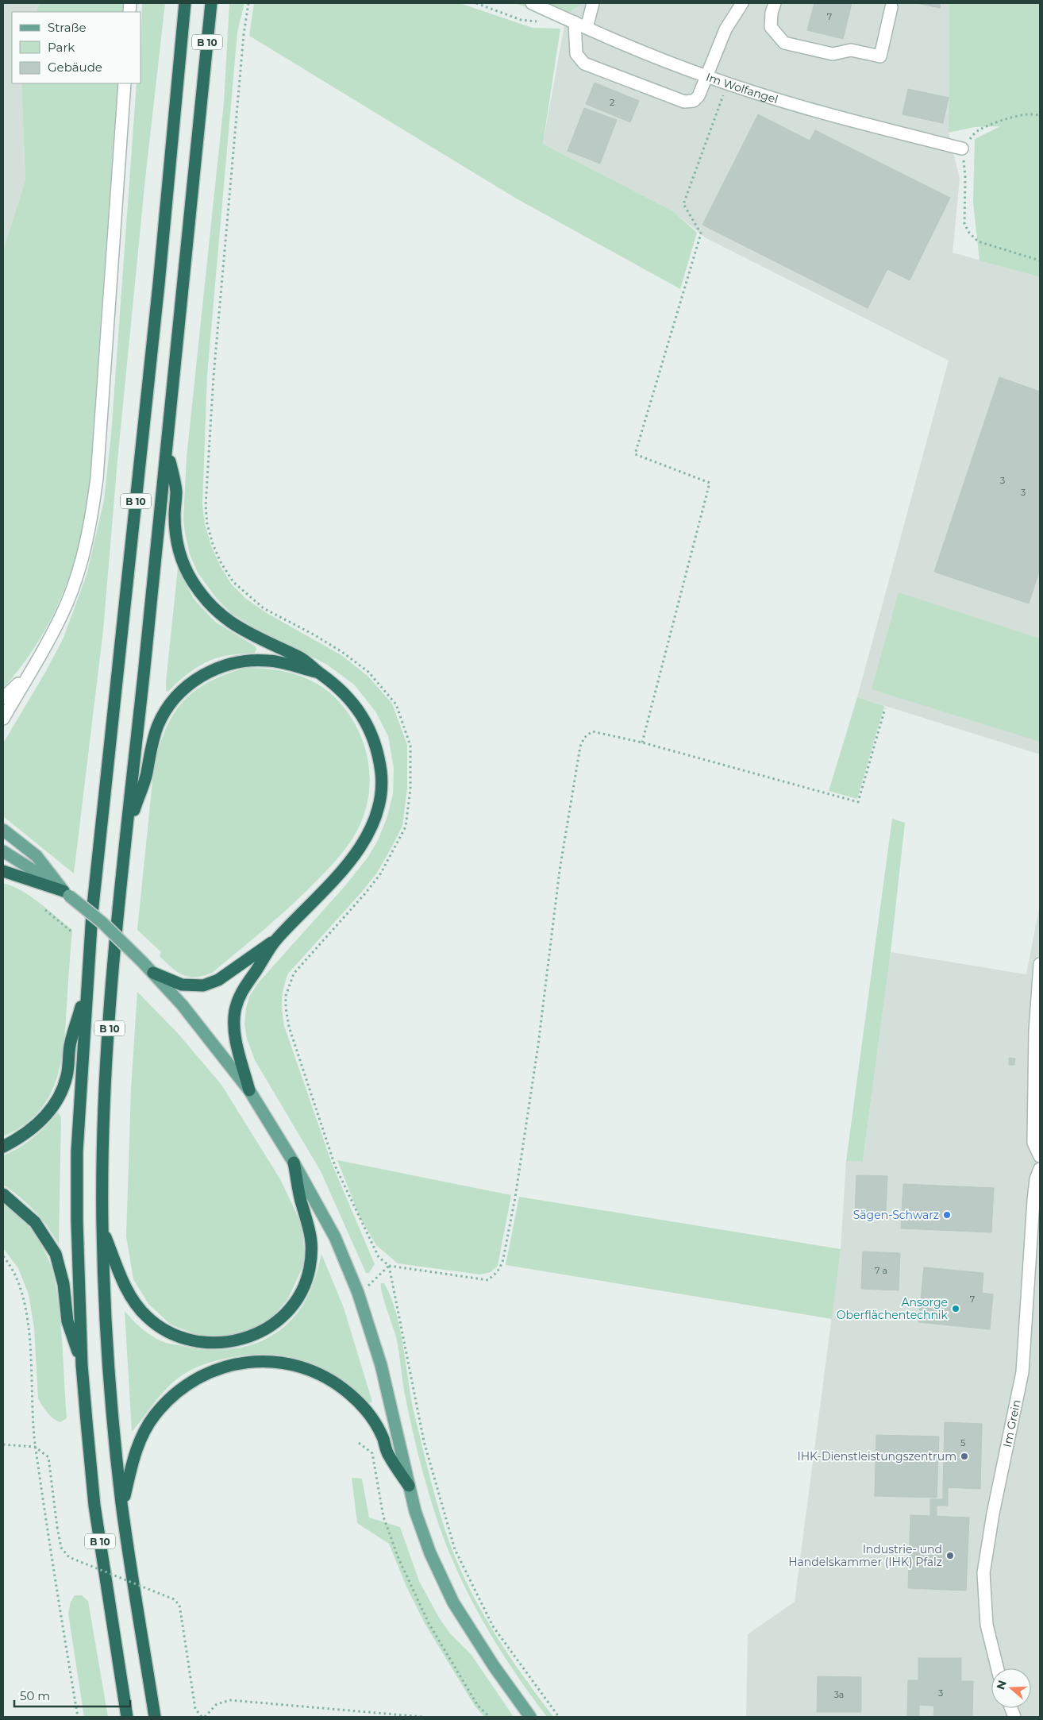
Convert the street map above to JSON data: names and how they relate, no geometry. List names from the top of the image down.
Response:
{
  "streets": {
    "highway": ["B 10"],
    "street": ["Im Wolfangel", "Im Grein"]
  },
  "places": [
    "Sägen-Schwarz",
    "Ansorge Oberflächentechnik",
    "IHK-Dienstleistungszentrum",
    "Industrie- und Handelskammer (IHK) Pfalz"
  ],
  "house_numbers": [
    "7",
    "2",
    "3",
    "3",
    "7 a",
    "7",
    "5",
    "3",
    "3a"
  ],
  "legend": ["Straße", "Park", "Gebäude"],
  "scale_bar": "50 m",
  "north": "left"
}
